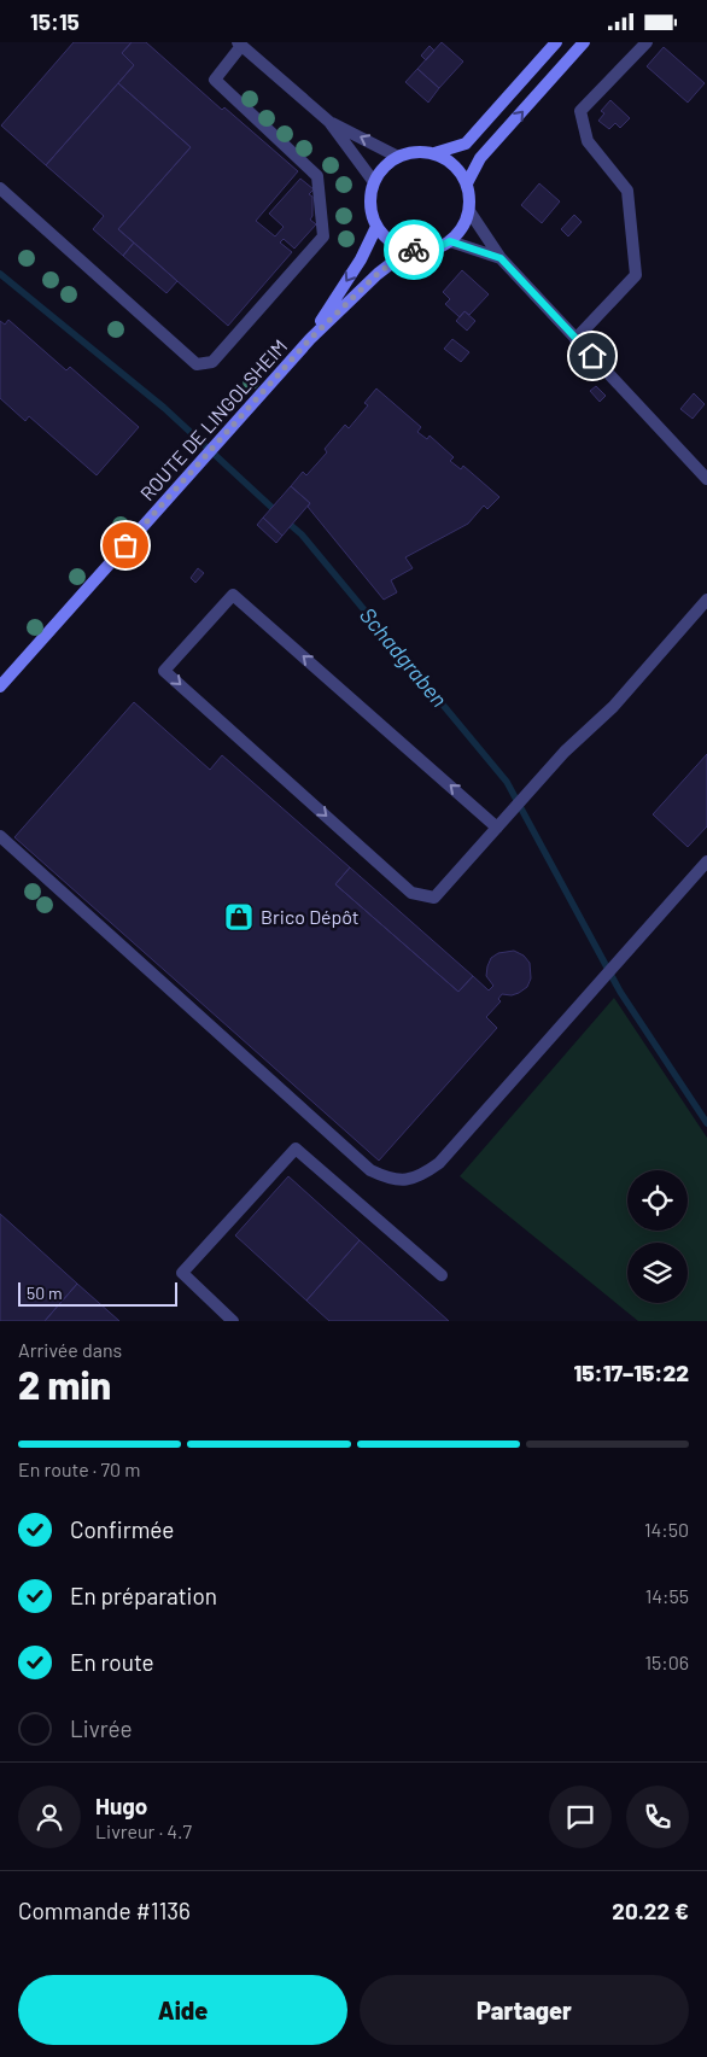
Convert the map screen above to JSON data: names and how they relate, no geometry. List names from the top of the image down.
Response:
{
  "streets": {
    "main road": ["ROUTE DE LINGOLSHEIM"]
  },
  "water": ["Schadgraben"],
  "places": {
    "shop": ["Brico Dépôt"]
  },
  "scale_bar": "50 m",
  "page": {
    "status": "15:15",
    "scale": "50 m",
    "heading": ["2 min", "Arrivée dans", "15:17–15:22"],
    "panel": [
      "Hugo",
      "Livreur · 4.7",
      "Commande #1136",
      "20.22 €"
    ],
    "bar": "En route · 70 m",
    "list": [
      ["Confirmée", "14:50"],
      ["En préparation", "14:55"],
      ["En route", "15:06"],
      "Livrée"
    ],
    "buttons": ["Aide", "Partager"]
  }
}
